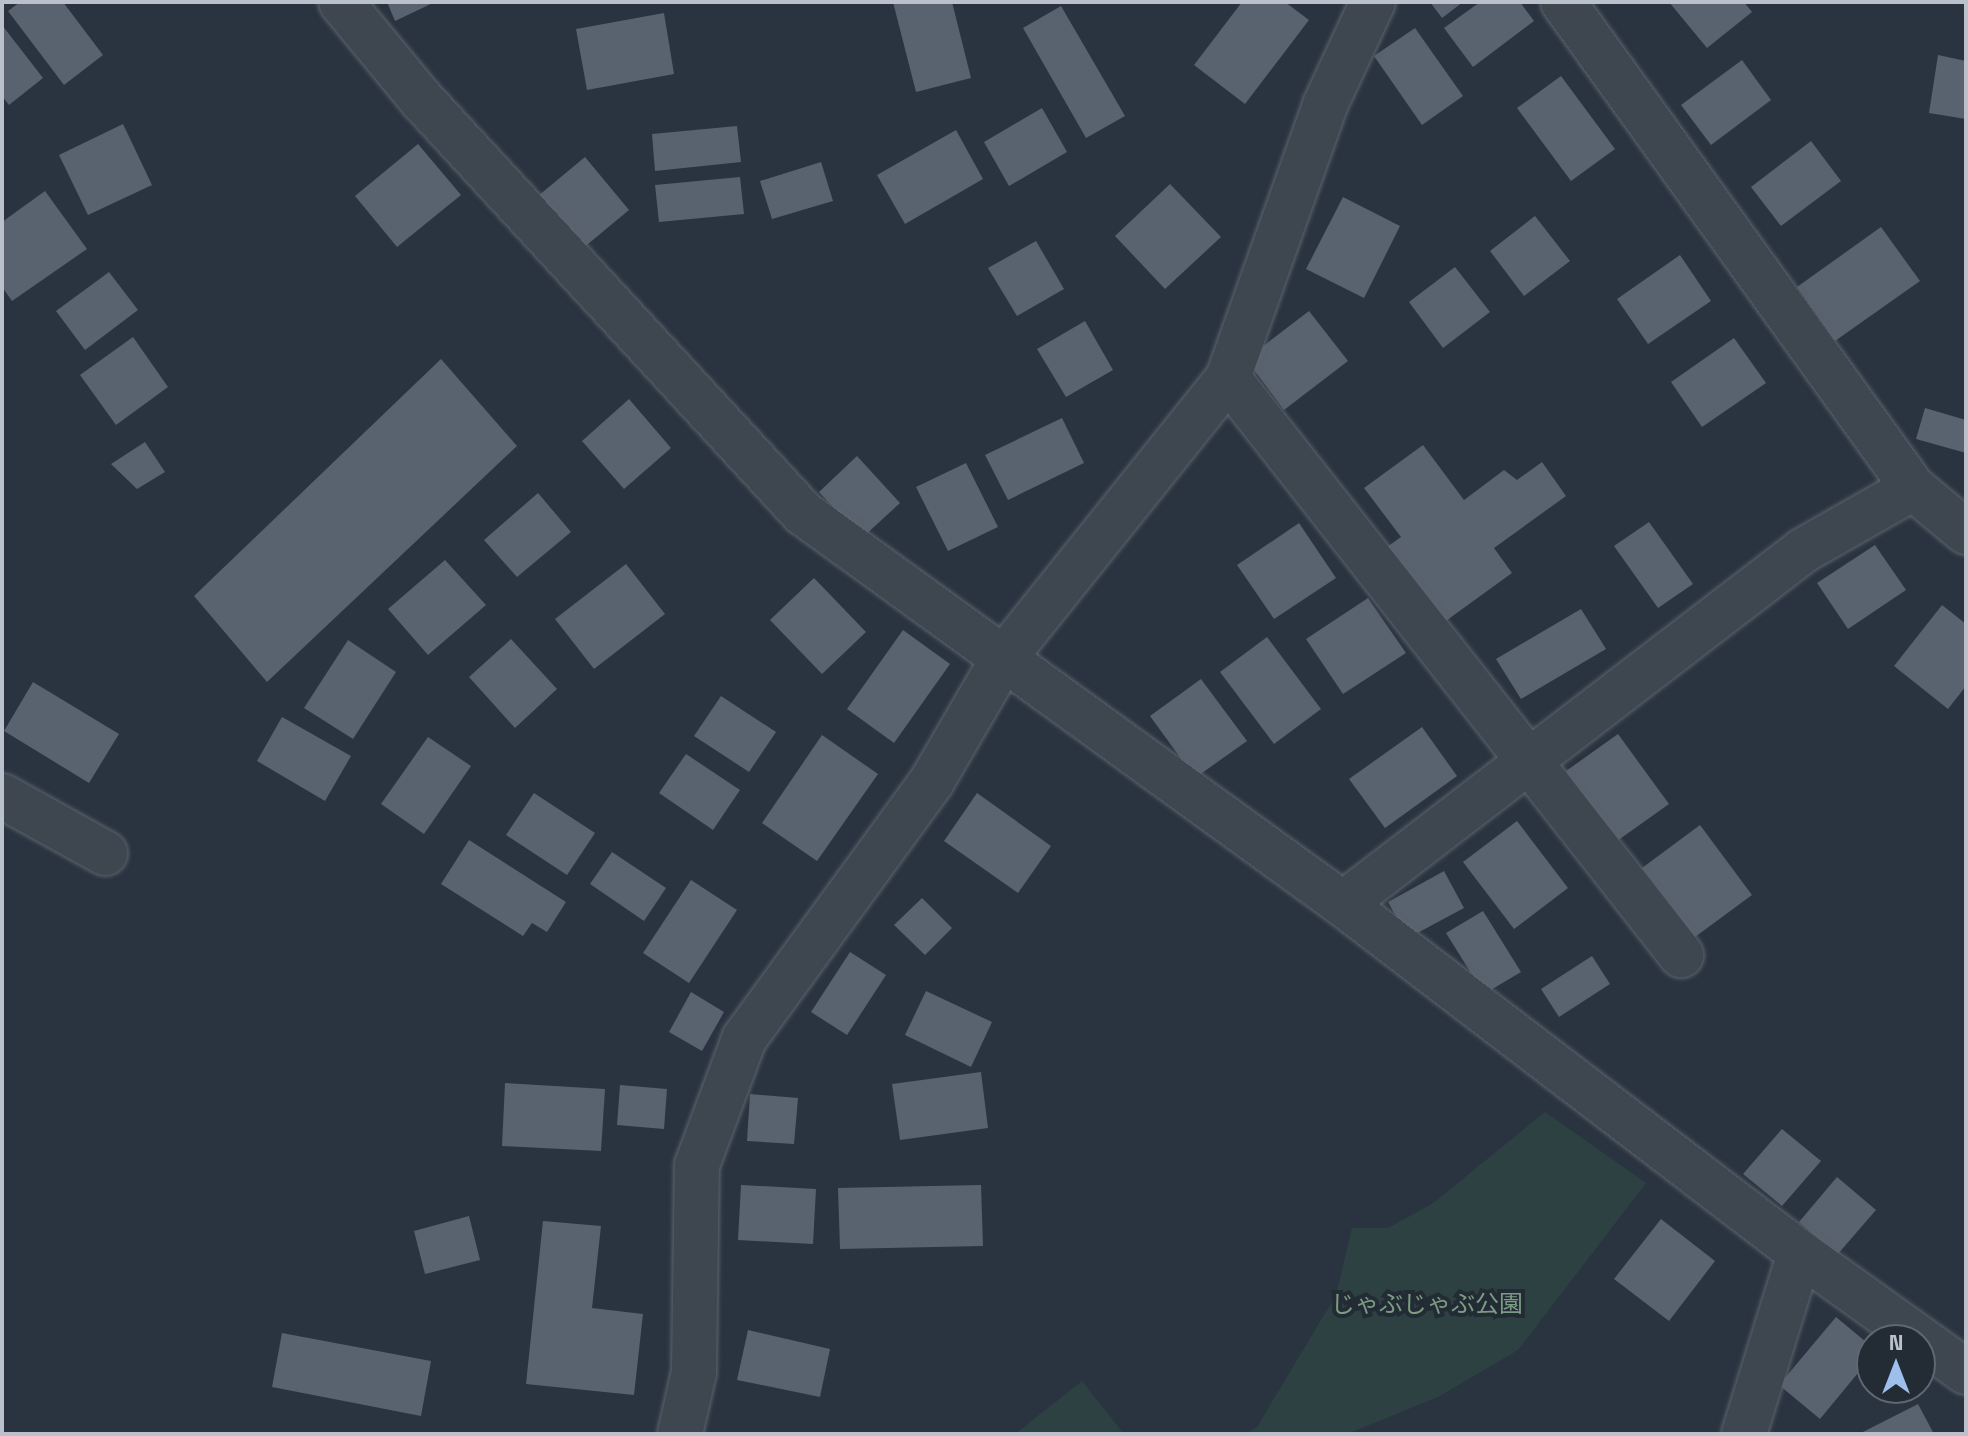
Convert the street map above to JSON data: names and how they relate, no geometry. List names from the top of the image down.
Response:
{
  "parks": ["じゃぶじゃぶ公園"],
  "north": "top"
}
